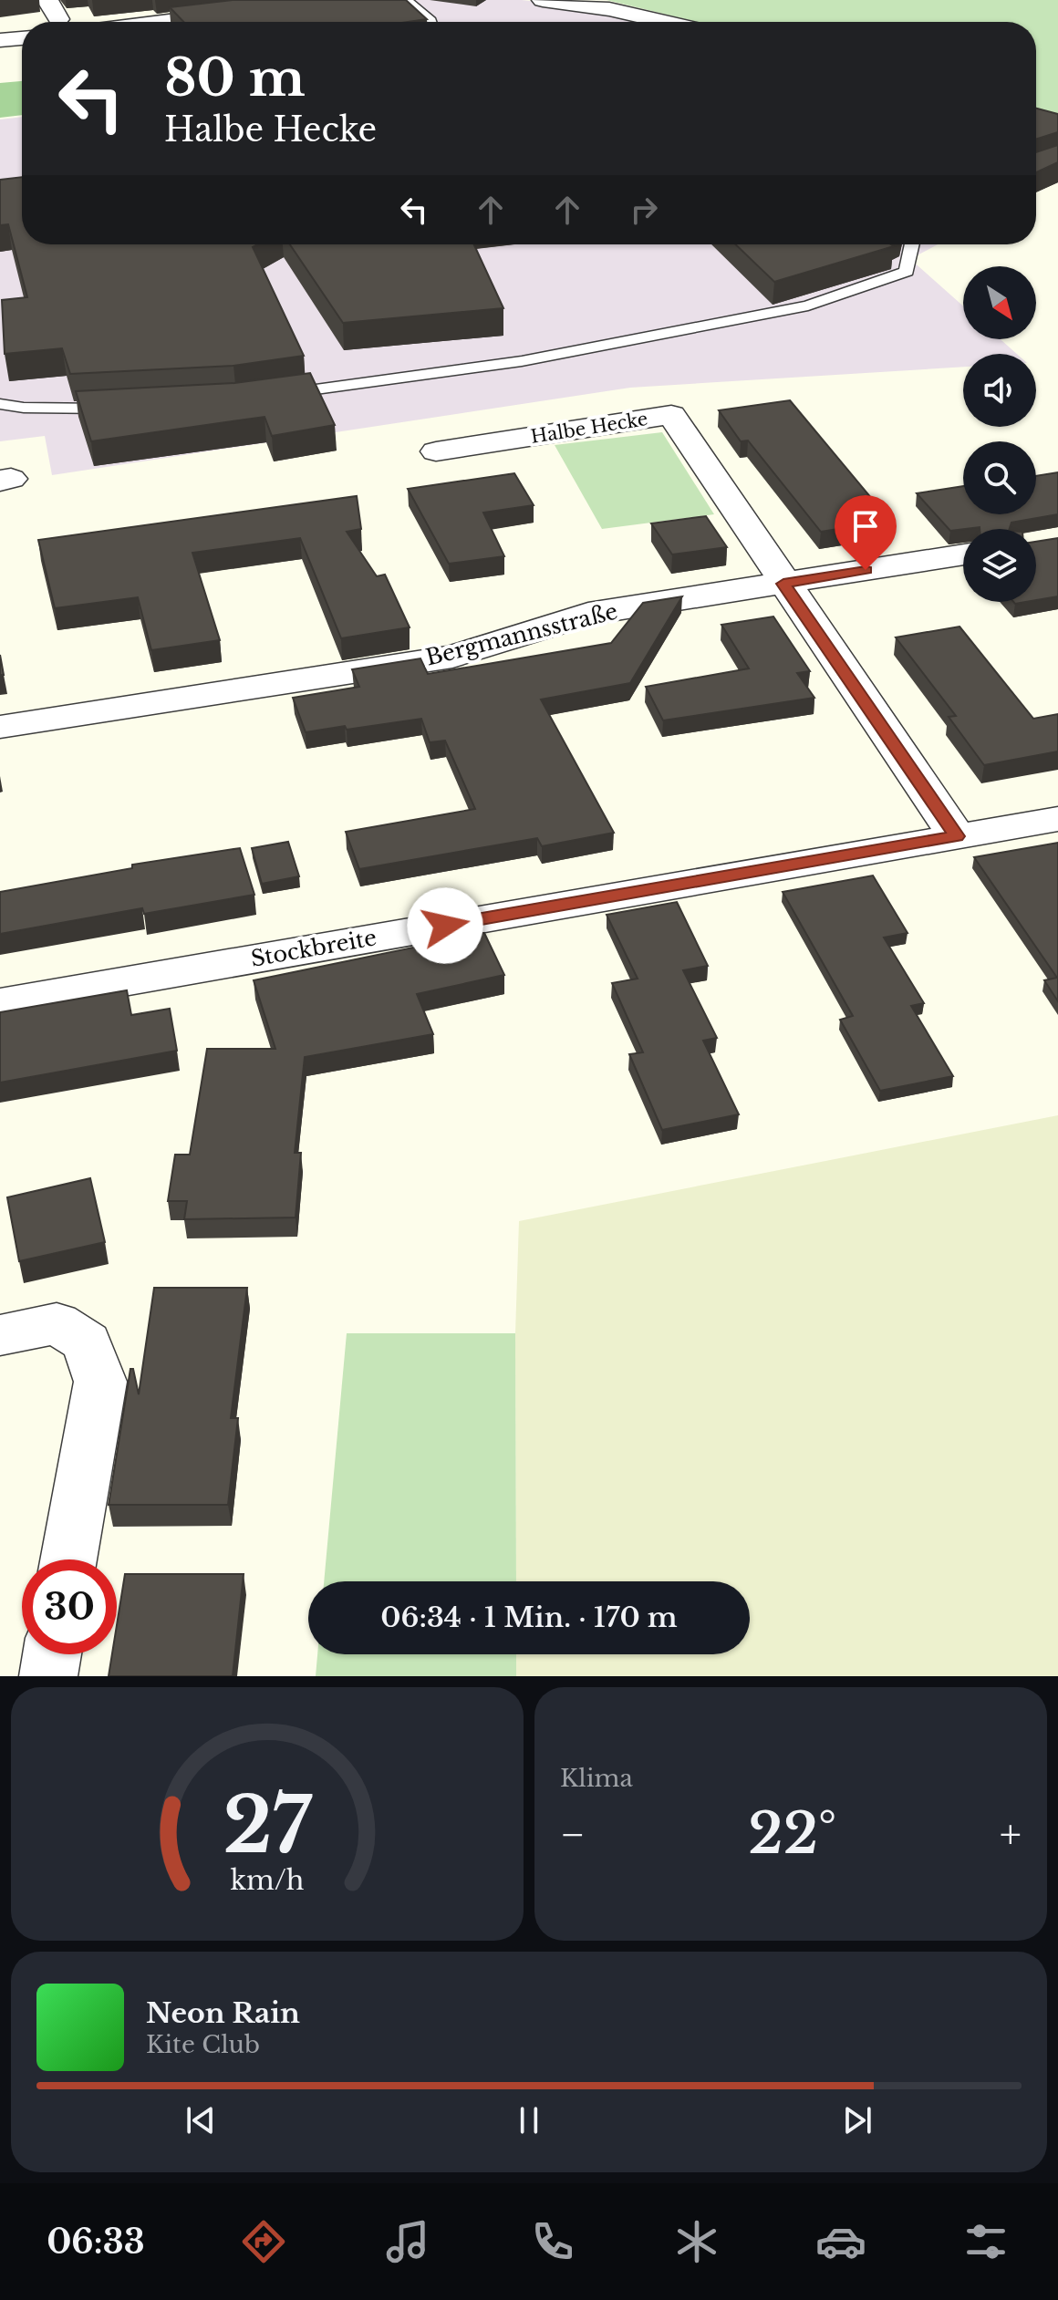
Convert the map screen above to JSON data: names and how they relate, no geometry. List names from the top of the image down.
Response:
{
  "streets": {
    "street": ["Halbe Hecke", "Bergmannsstraße", "Stockbreite"]
  },
  "crossings": [
    ["Halbe Hecke", "Bergmannsstraße"],
    ["Halbe Hecke", "Stockbreite"]
  ],
  "north": "bottom right",
  "page": {
    "turn": ["80 m", "Halbe Hecke"],
    "limit": "30",
    "trip": "06:34 · 1 Min. · 170 m",
    "tile": "Klima",
    "heat": ["−", "22°", "+"],
    "song": ["Neon Rain", "Kite Club"],
    "tabs": "06:33",
    "gauge": ["27", "km/h"]
  }
}
